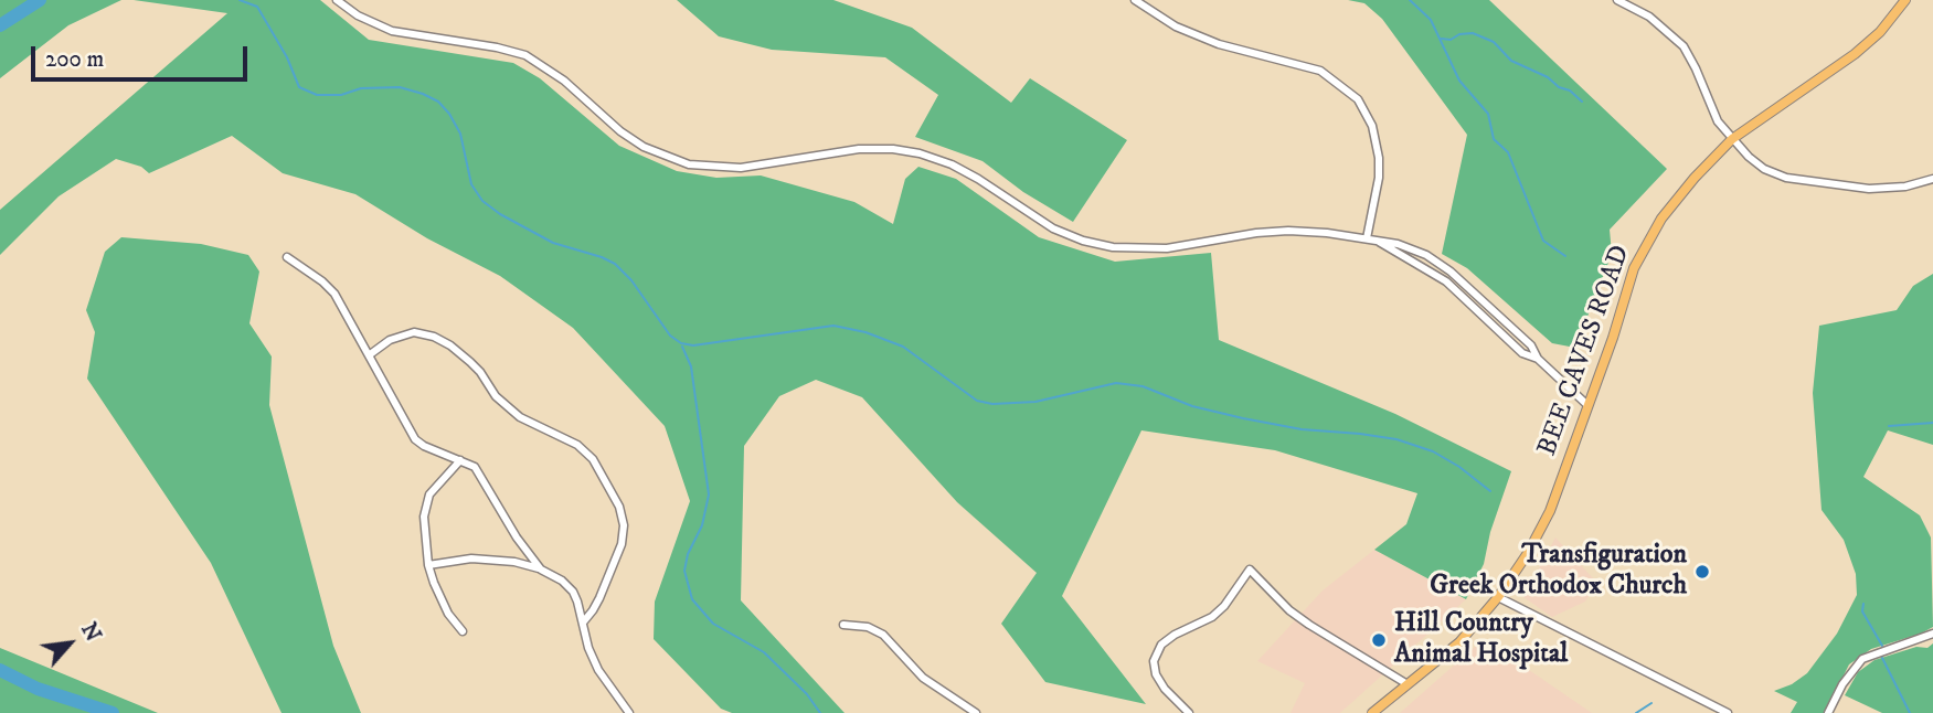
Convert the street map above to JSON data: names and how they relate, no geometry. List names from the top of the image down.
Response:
{
  "streets": {
    "main road": ["BEE CAVES ROAD"]
  },
  "places": ["Transfiguration Greek Orthodox Church", "Hill Country Animal Hospital"],
  "scale_bar": "200 m",
  "north": "top right"
}
